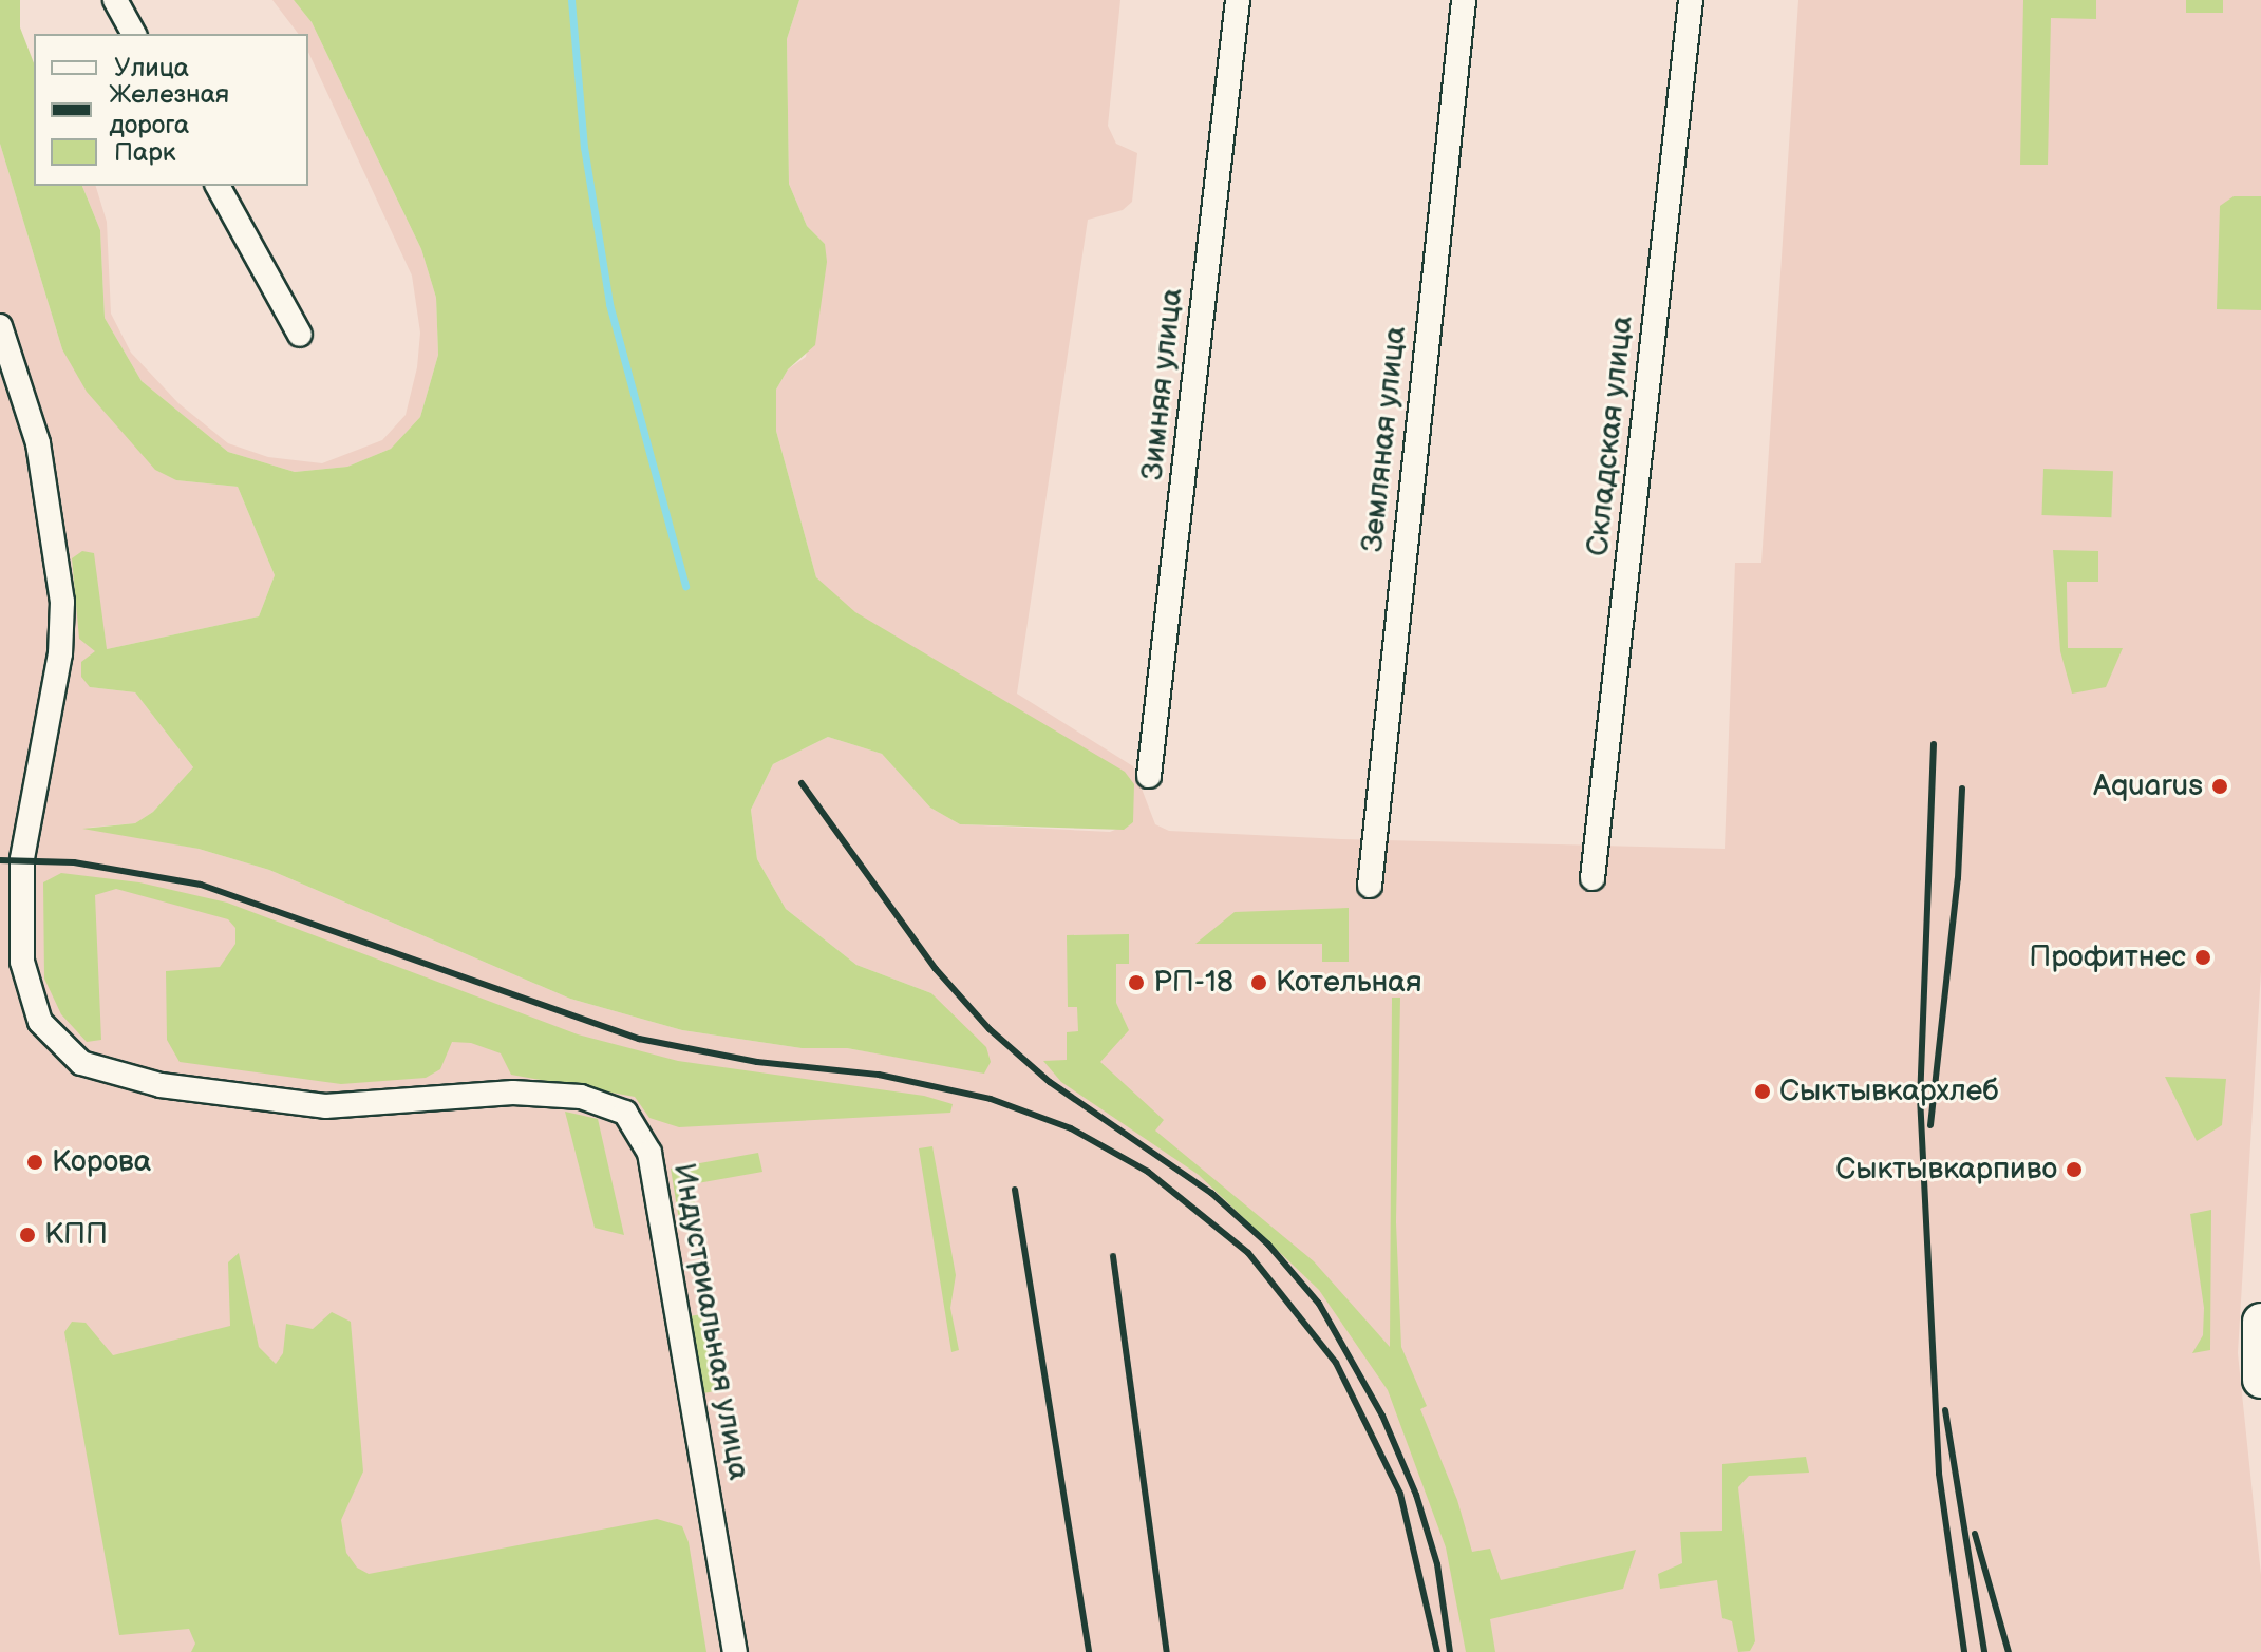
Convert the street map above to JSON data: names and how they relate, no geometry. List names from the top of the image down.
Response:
{
  "streets": {
    "street": [
      "Зимняя улица",
      "Складская улица",
      "Земляная улица",
      "Индустриальная улица"
    ]
  },
  "places": [
    "Aquarus",
    "Профитнес",
    "РП-18",
    "Котельная",
    "Сыктывкархлеб",
    "Корова",
    "Сыктывкарпиво",
    "КПП"
  ],
  "legend": ["Улица", "Железная дорога", "Парк"]
}
